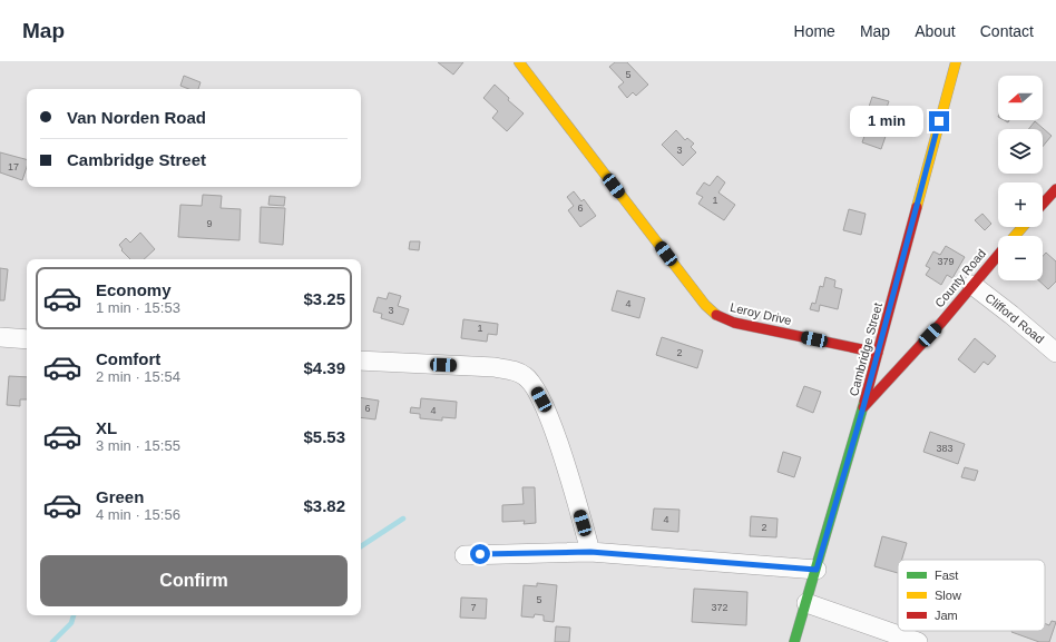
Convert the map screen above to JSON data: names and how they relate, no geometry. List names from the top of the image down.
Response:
{
  "streets": {
    "street": [
      "County Road",
      "Leroy Drive",
      "Clifford Road",
      "Cambridge Street"
    ]
  },
  "crossings": [
    ["County Road", "Clifford Road"],
    ["County Road", "Cambridge Street"],
    ["Leroy Drive", "Cambridge Street"]
  ],
  "house_numbers": [
    "5",
    "3",
    "17",
    "1",
    "6",
    "9",
    "379",
    "4",
    "3",
    "1",
    "2",
    "6",
    "4",
    "383",
    "4",
    "2",
    "5",
    "7",
    "372"
  ],
  "legend": ["Fast", "Slow", "Jam"],
  "north": "left",
  "page": {
    "header": "Map",
    "nav": [
      "Home",
      "Map",
      "About",
      "Contact"
    ],
    "map_buttons": ["+", "−"],
    "banner": ["Van Norden Road", "Cambridge Street"],
    "bubble": "1 min",
    "list": [
      {
        "name": "Economy",
        "note": "1 min · 15:53",
        "value": "$3.25"
      },
      {
        "name": "Comfort",
        "note": "2 min · 15:54",
        "value": "$4.39"
      },
      {
        "name": "XL",
        "note": "3 min · 15:55",
        "value": "$5.53"
      },
      {
        "name": "Green",
        "note": "4 min · 15:56",
        "value": "$3.82"
      }
    ],
    "buttons": "Confirm"
  }
}
